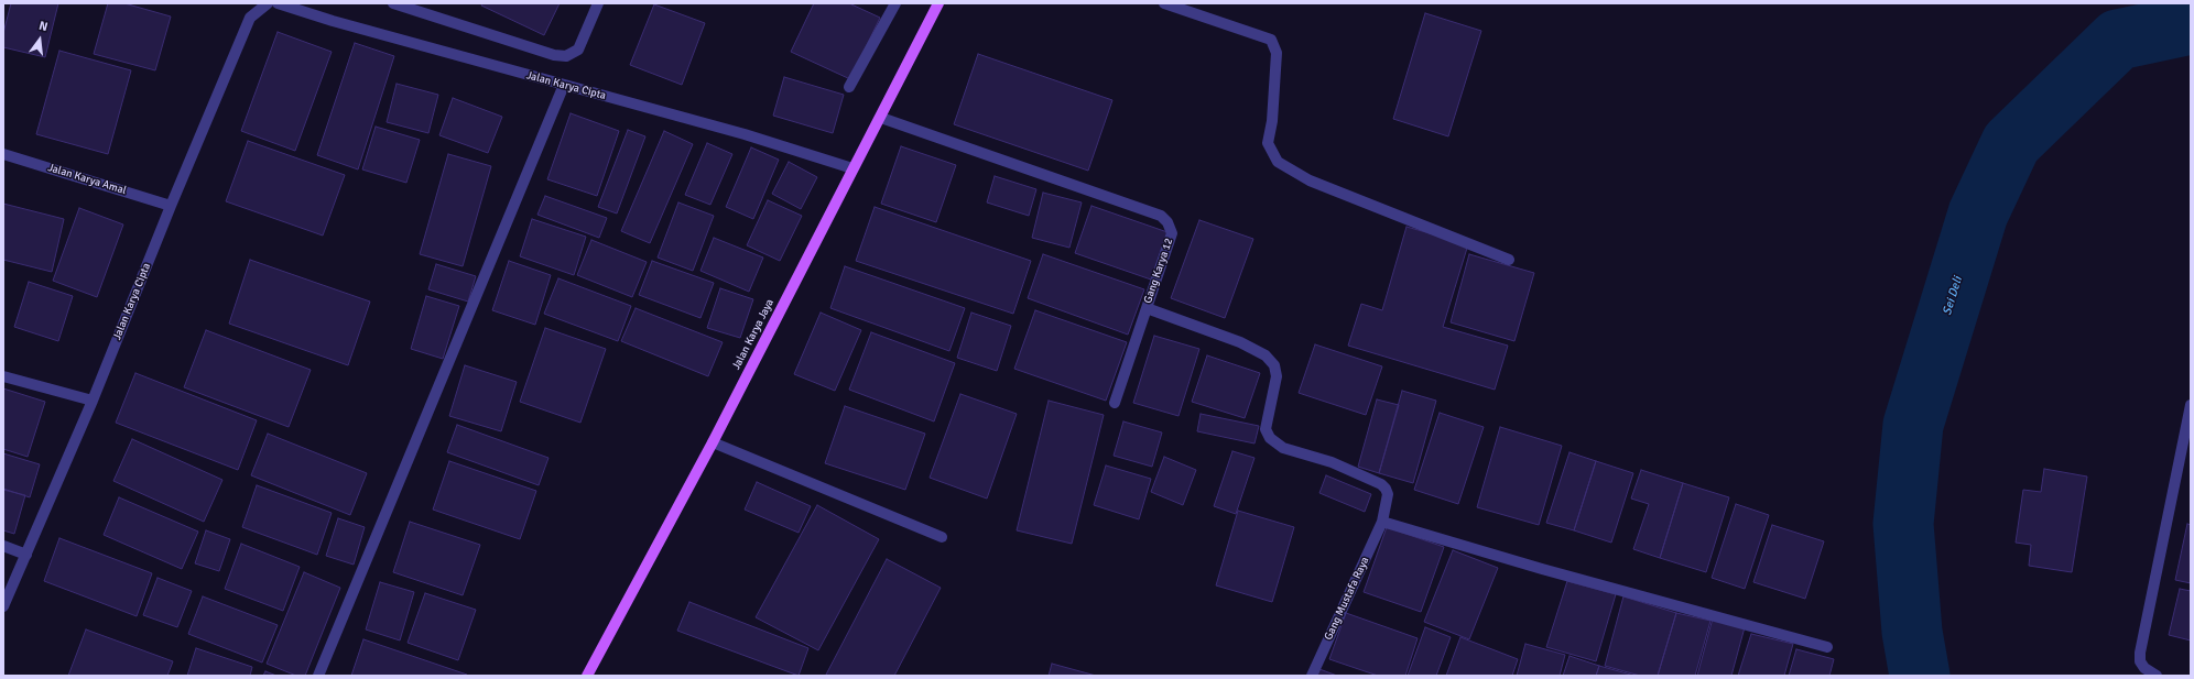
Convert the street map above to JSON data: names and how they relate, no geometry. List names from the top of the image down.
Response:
{
  "streets": {
    "main road": ["Jalan Karya Jaya"],
    "street": [
      "Jalan Karya Cipta",
      "Jalan Karya Amal",
      "Gang Karya 12",
      "Gang Mustafa Raya"
    ]
  },
  "crossings": [
    ["Jalan Karya Cipta", "Jalan Karya Amal"],
    ["Jalan Karya Cipta", "Jalan Karya Jaya"],
    ["Gang Karya 12", "Jalan Karya Jaya"],
    ["Gang Karya 12", "Gang Mustafa Raya"]
  ],
  "water": ["Sei Deli"],
  "north": "top"
}
